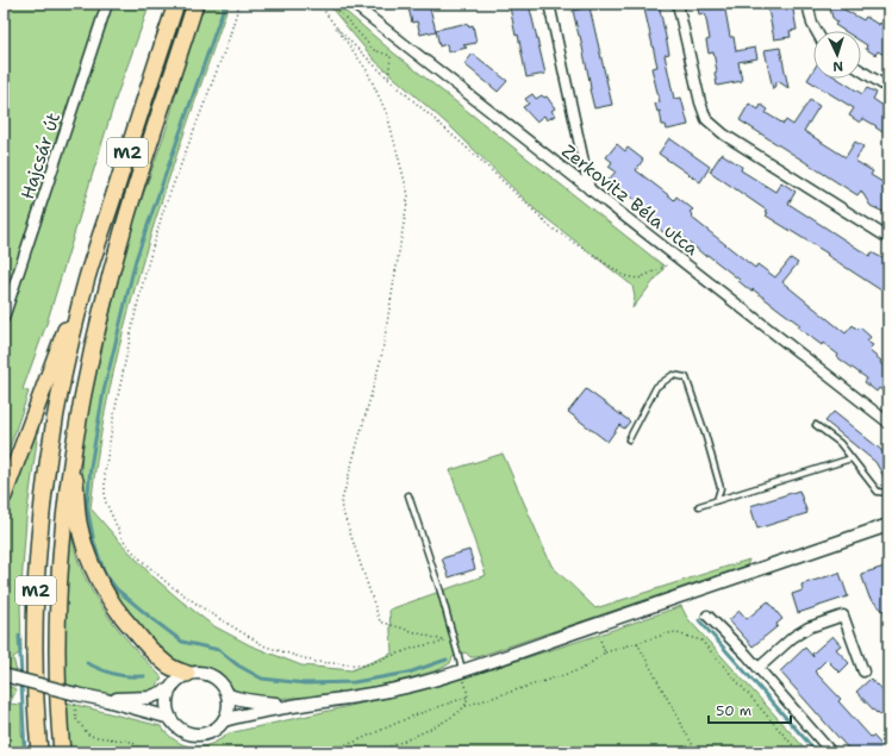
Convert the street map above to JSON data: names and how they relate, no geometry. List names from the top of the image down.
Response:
{
  "streets": {
    "highway": ["M2"],
    "street": ["Hajcsár út", "Zerkovitz Béla utca"]
  },
  "scale_bar": "50 m",
  "north": "bottom"
}
